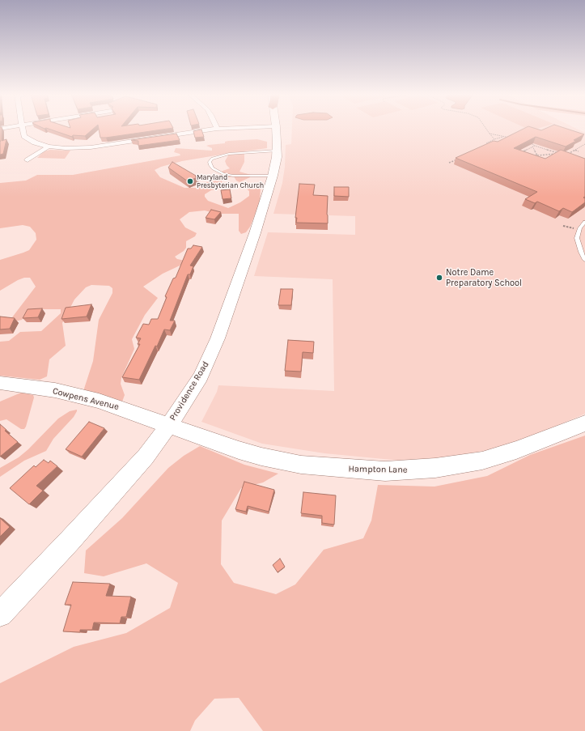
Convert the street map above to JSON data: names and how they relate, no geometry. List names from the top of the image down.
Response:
{
  "streets": {
    "street": ["Providence Road", "Cowpens Avenue", "Hampton Lane"]
  },
  "crossings": [
    ["Providence Road", "Cowpens Avenue"],
    ["Providence Road", "Hampton Lane"],
    ["Cowpens Avenue", "Hampton Lane"]
  ],
  "places": ["Maryland Presbyterian Church", "Notre Dame Preparatory School"]
}
